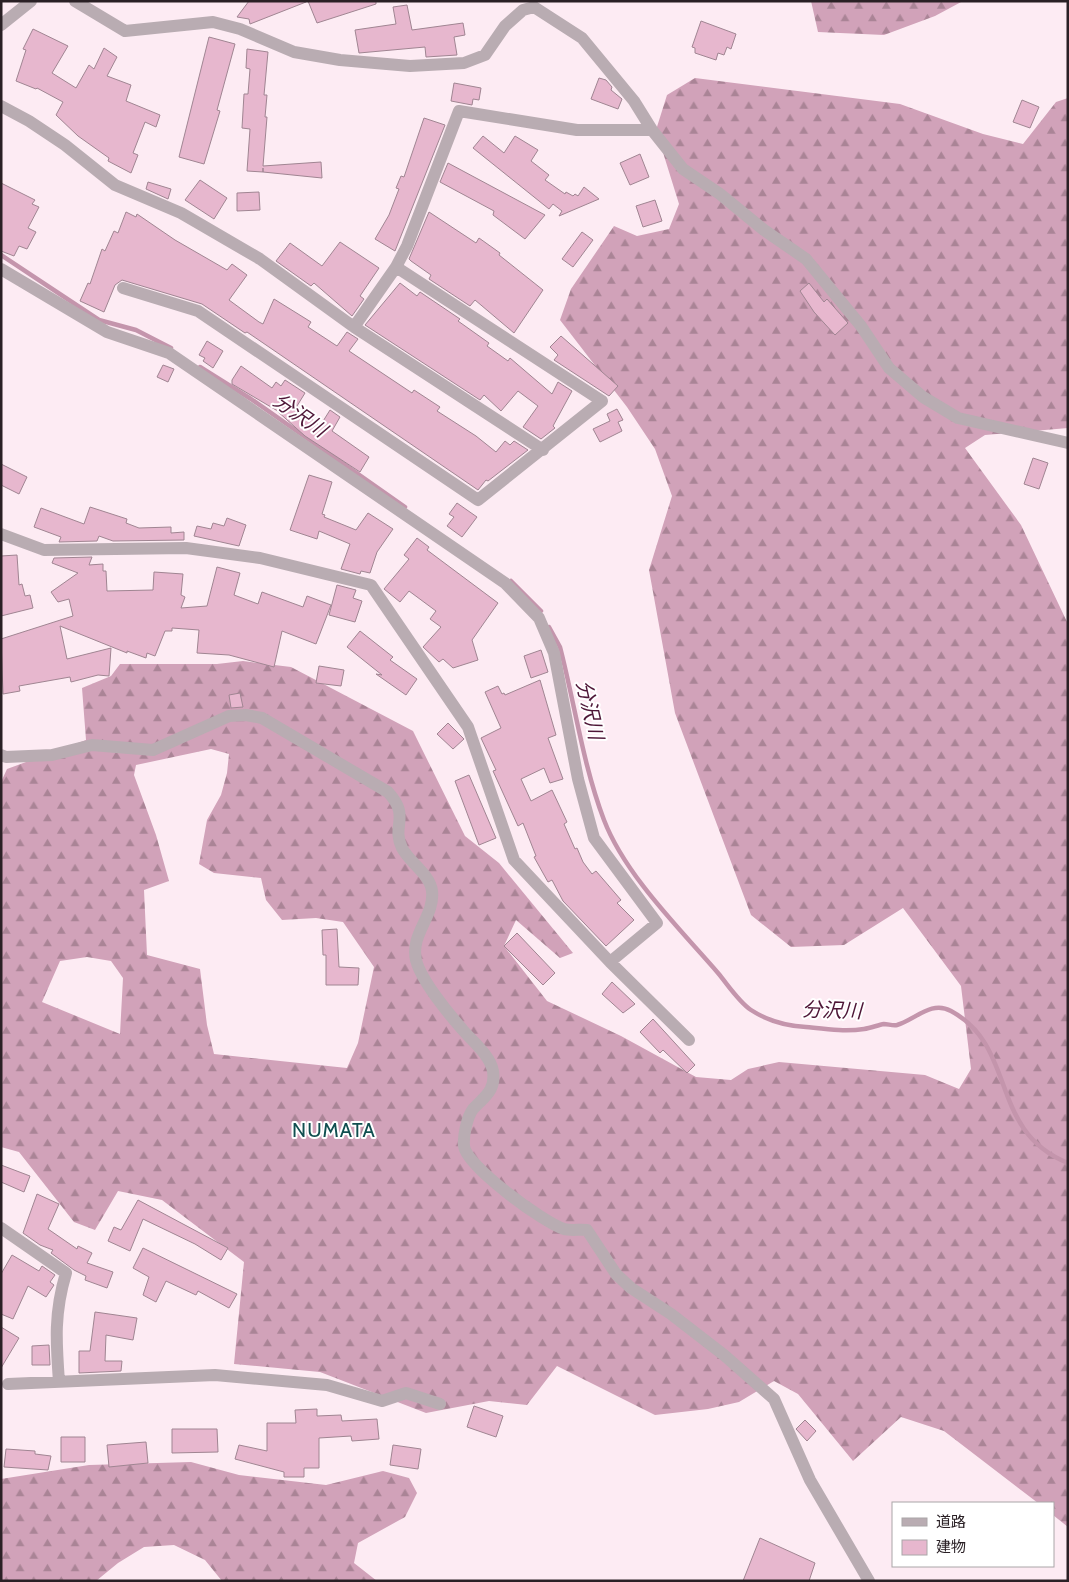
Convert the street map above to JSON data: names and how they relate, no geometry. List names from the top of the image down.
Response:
{
  "districts": ["NUMATA"],
  "water": ["分沢川"],
  "legend": ["道路", "建物"]
}
